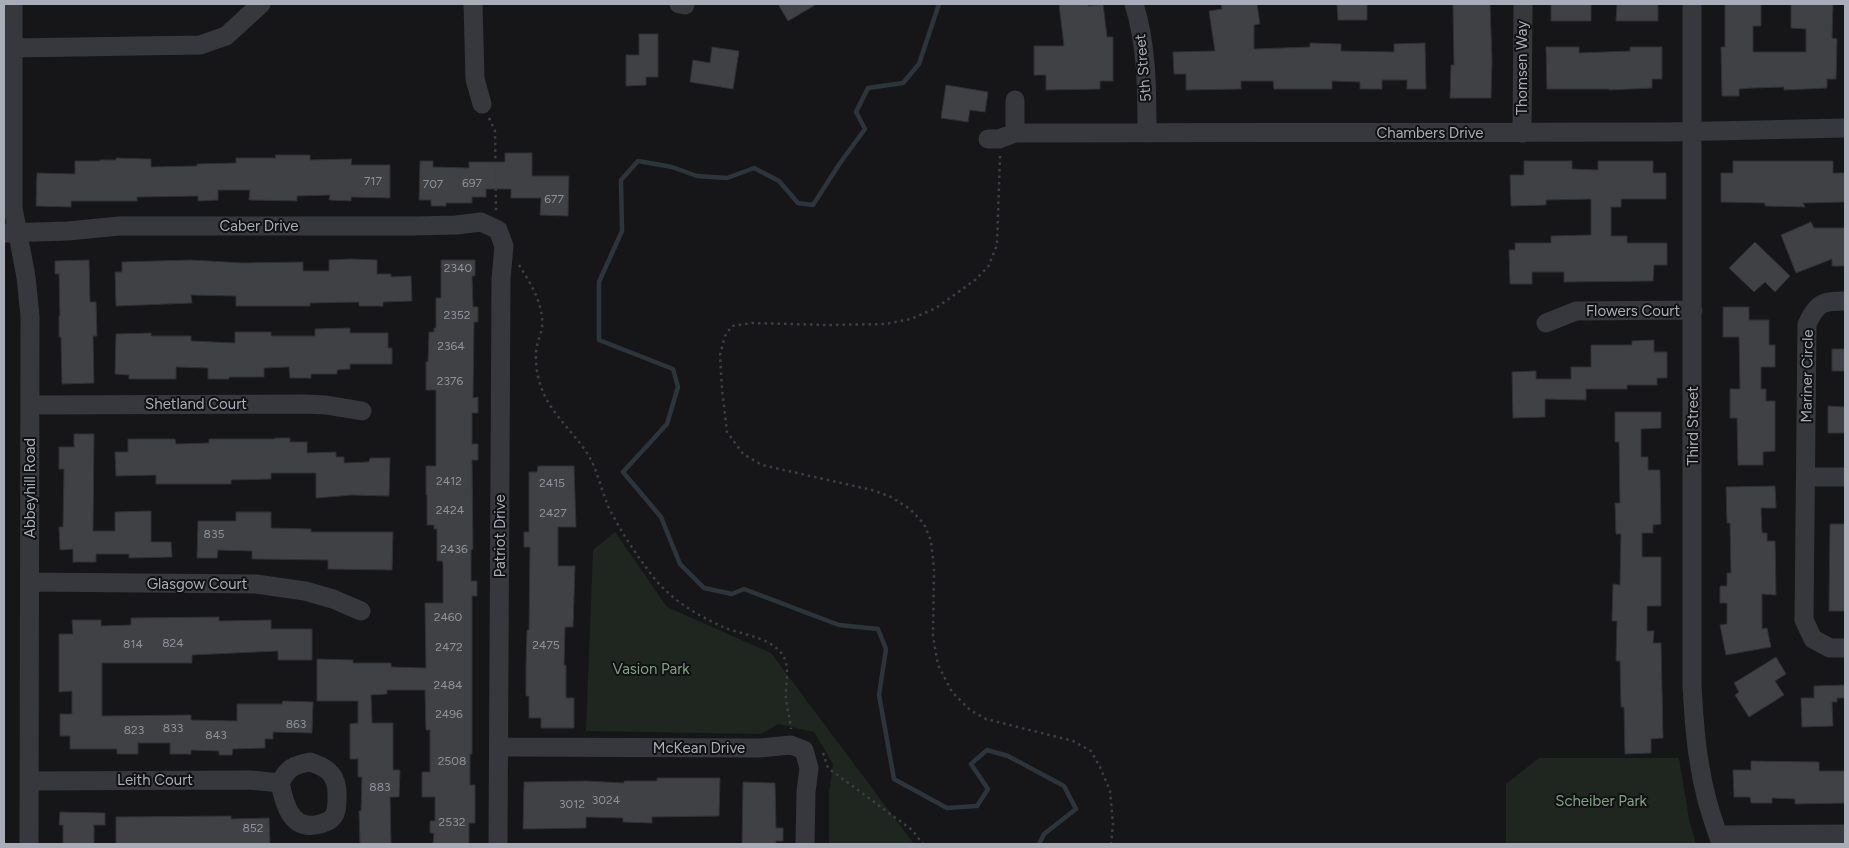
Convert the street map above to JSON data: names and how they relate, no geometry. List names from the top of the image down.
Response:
{
  "streets": {
    "street": [
      "5th Street",
      "Thomsen Way",
      "Chambers Drive",
      "Caber Drive",
      "Flowers Court",
      "Mariner Circle",
      "Shetland Court",
      "Third Street",
      "Abbeyhill Road",
      "Patriot Drive",
      "Glasgow Court",
      "McKean Drive",
      "Leith Court"
    ]
  },
  "crossings": [
    ["5th Street", "Chambers Drive"],
    ["Thomsen Way", "Chambers Drive"],
    ["Chambers Drive", "Third Street"],
    ["Caber Drive", "Abbeyhill Road"],
    ["Caber Drive", "Patriot Drive"],
    ["Flowers Court", "Third Street"],
    ["Shetland Court", "Abbeyhill Road"],
    ["Abbeyhill Road", "Glasgow Court"],
    ["Abbeyhill Road", "Leith Court"],
    ["Patriot Drive", "McKean Drive"]
  ],
  "parks": ["Vasion Park", "Scheiber Park"],
  "house_numbers": [
    "717",
    "697",
    "707",
    "677",
    "2340",
    "2352",
    "2364",
    "2376",
    "2412",
    "2415",
    "2424",
    "2427",
    "835",
    "2436",
    "2460",
    "824",
    "814",
    "2475",
    "2472",
    "2484",
    "2496",
    "863",
    "833",
    "823",
    "843",
    "2508",
    "883",
    "3024",
    "3012",
    "2532",
    "852"
  ]
}
